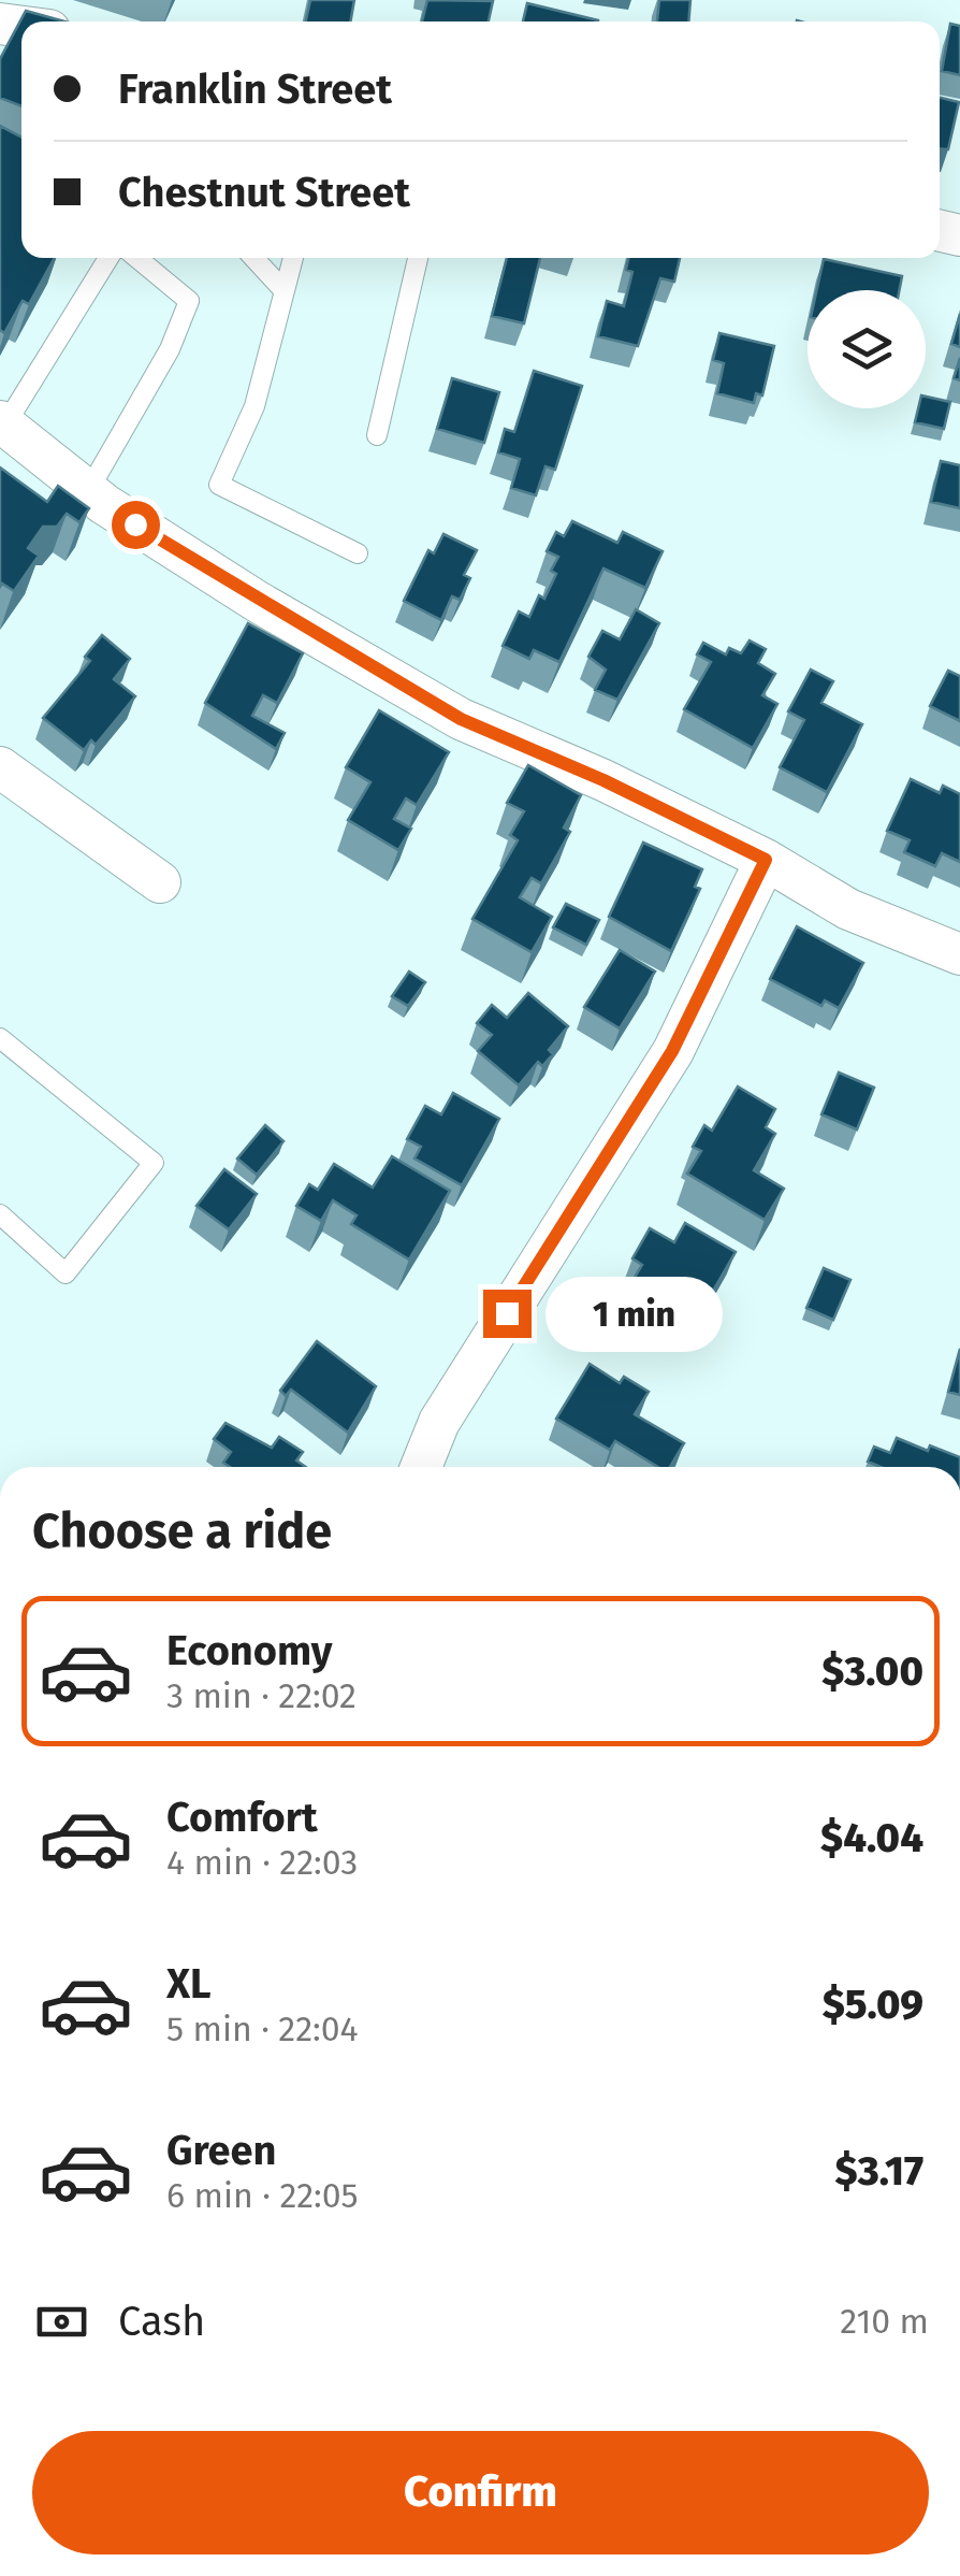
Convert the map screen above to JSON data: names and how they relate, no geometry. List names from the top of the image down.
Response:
{
  "page": {
    "banner": ["Franklin Street", "Chestnut Street"],
    "bubble": "1 min",
    "heading": "Choose a ride",
    "list": [
      {
        "name": "Economy",
        "note": "3 min · 22:02",
        "value": "$3.00"
      },
      {
        "name": "Comfort",
        "note": "4 min · 22:03",
        "value": "$4.04"
      },
      {
        "name": "XL",
        "note": "5 min · 22:04",
        "value": "$5.09"
      },
      {
        "name": "Green",
        "note": "6 min · 22:05",
        "value": "$3.17"
      }
    ],
    "pay": ["Cash", "210 m"],
    "buttons": "Confirm"
  }
}
